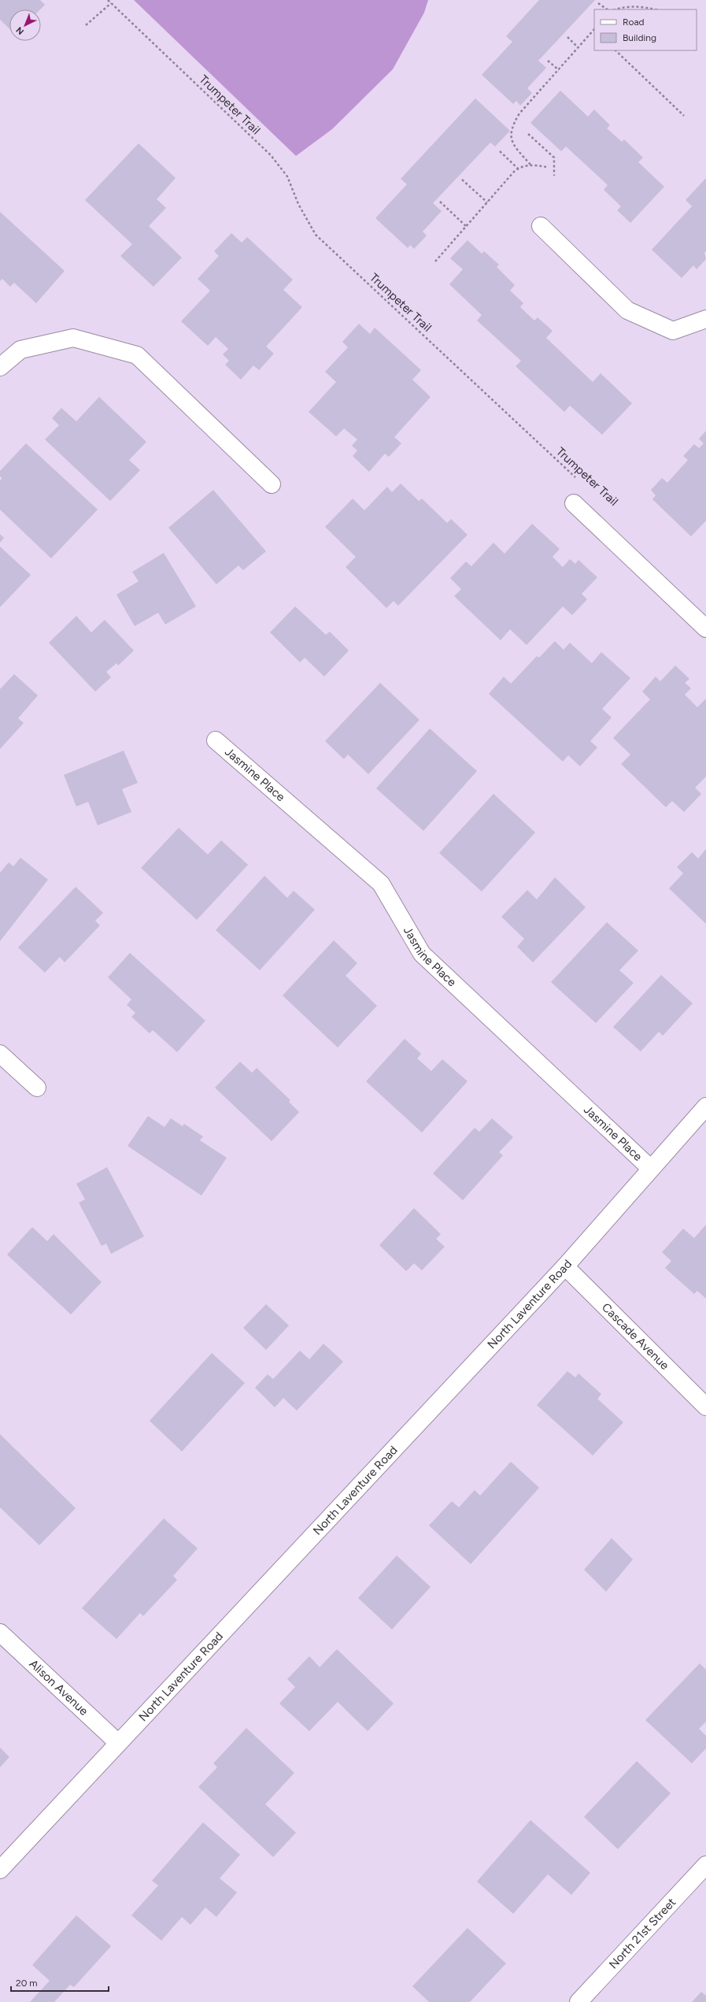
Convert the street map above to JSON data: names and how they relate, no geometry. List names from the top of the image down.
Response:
{
  "streets": {
    "street": [
      "Jasmine Place",
      "North Laventure Road",
      "Cascade Avenue",
      "Alison Avenue",
      "North 21st Street"
    ],
    "path": ["Trumpeter Trail"]
  },
  "crossings": [
    ["Jasmine Place", "North Laventure Road"],
    ["North Laventure Road", "Cascade Avenue"],
    ["North Laventure Road", "Alison Avenue"]
  ],
  "legend": ["Road", "Building"],
  "scale_bar": "20 m",
  "north": "bottom left"
}
